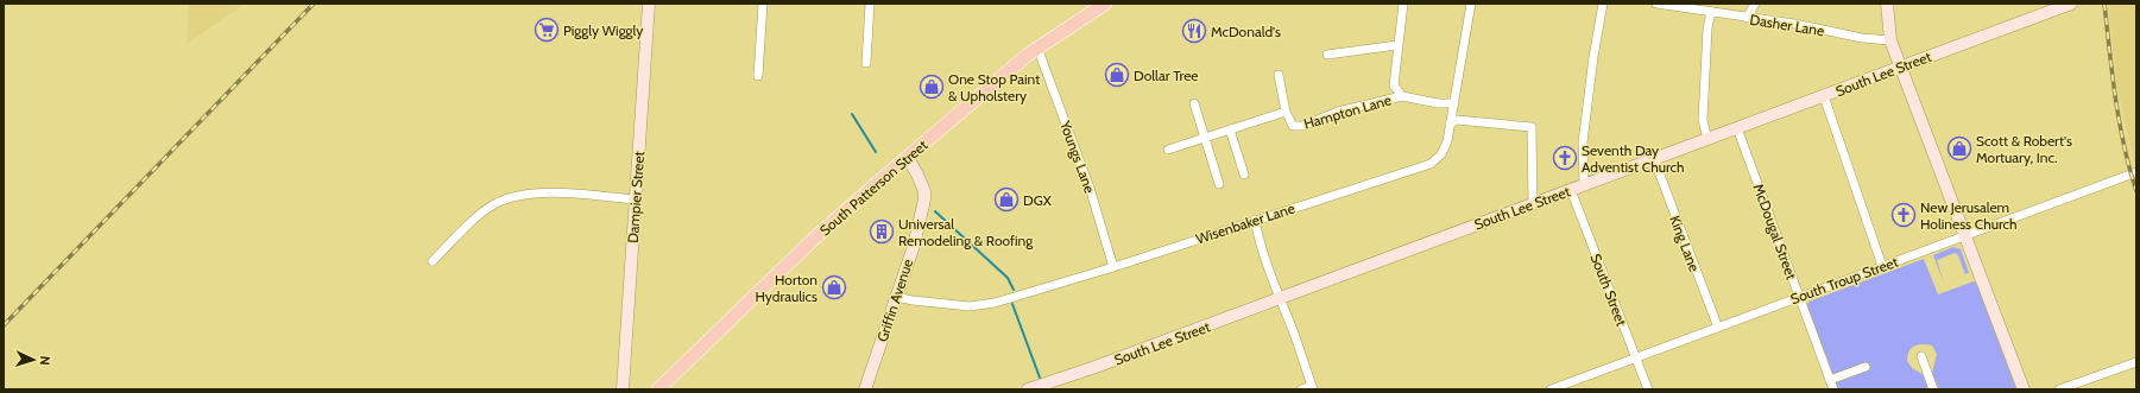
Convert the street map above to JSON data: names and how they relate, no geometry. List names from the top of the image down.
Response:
{
  "streets": {
    "main road": ["South Patterson Street"],
    "street": [
      "Dasher Lane",
      "South Lee Street",
      "Hampton Lane",
      "Youngs Lane",
      "Dampier Street",
      "Wisenbaker Lane",
      "McDougal Street",
      "King Lane",
      "South Troup Street",
      "South Street",
      "Griffin Avenue"
    ]
  },
  "crossings": [
    ["South Lee Street", "McDougal Street"],
    ["South Lee Street", "King Lane"],
    ["South Lee Street", "South Street"],
    ["Hampton Lane", "Wisenbaker Lane"],
    ["Youngs Lane", "South Patterson Street"],
    ["Youngs Lane", "Wisenbaker Lane"],
    ["South Patterson Street", "Griffin Avenue"],
    ["Wisenbaker Lane", "Griffin Avenue"],
    ["McDougal Street", "South Troup Street"],
    ["King Lane", "South Troup Street"],
    ["South Troup Street", "South Street"]
  ],
  "places": {
    "supermarket": ["Piggly Wiggly"],
    "restaurant": ["McDonald's"],
    "shop": [
      "Dollar Tree",
      "One Stop Paint & Upholstery",
      "Scott & Robert's Mortuary, Inc.",
      "DGX",
      "Horton Hydraulics"
    ],
    "church": ["Seventh Day Adventist Church", "New Jerusalem Holiness Church"],
    "building": ["Universal Remodeling & Roofing"]
  },
  "north": "right"
}
